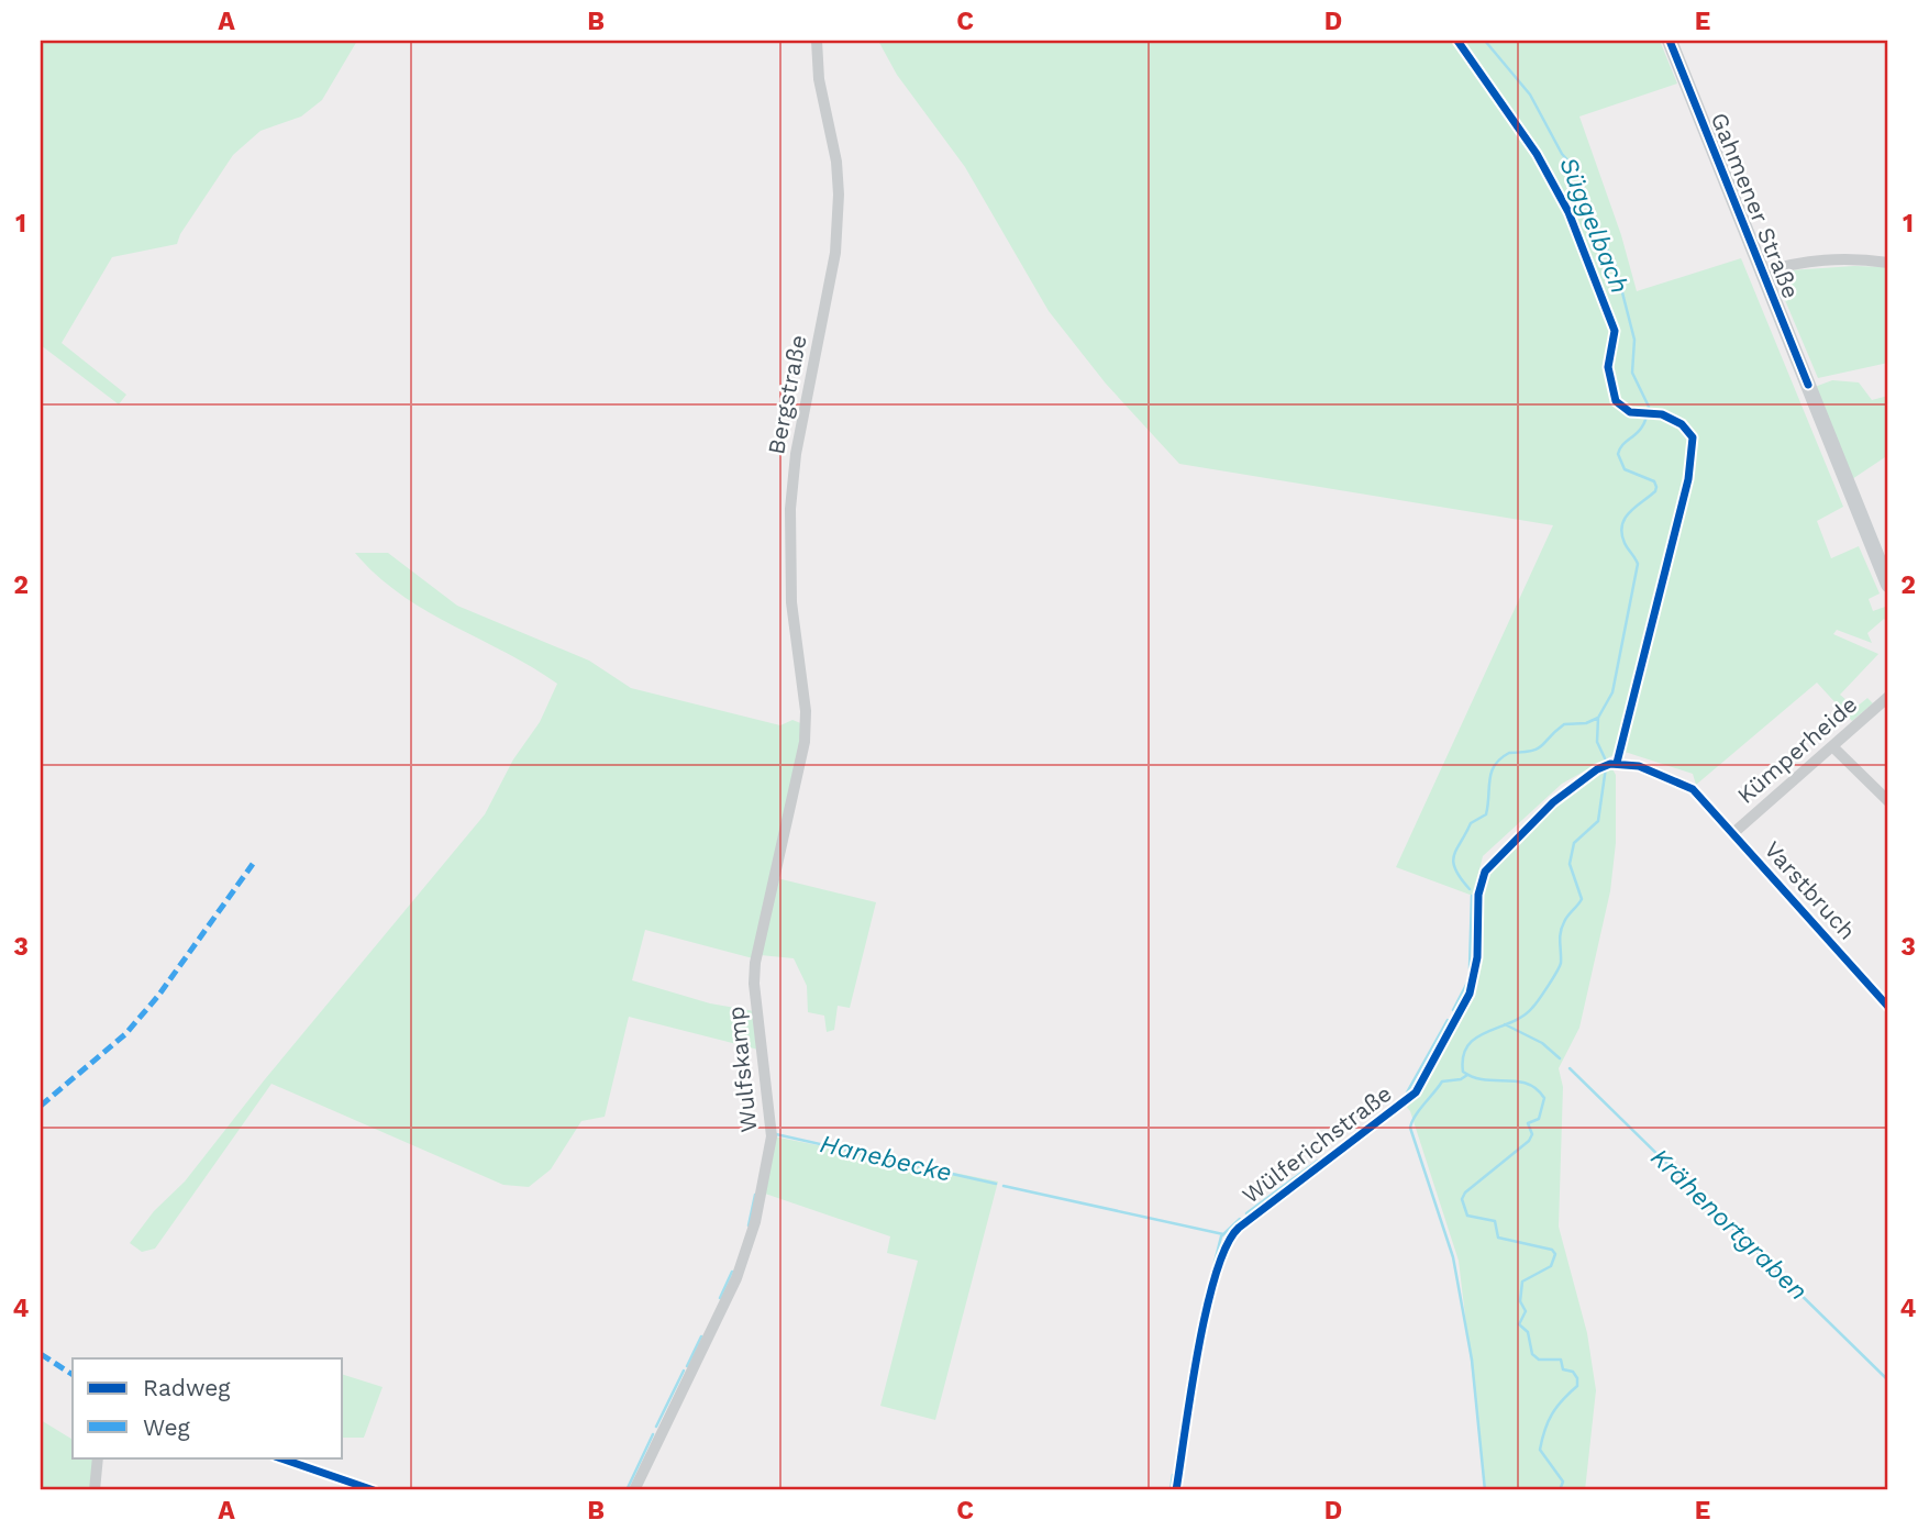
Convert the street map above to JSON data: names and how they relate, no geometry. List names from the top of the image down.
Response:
{
  "streets": {
    "main road": ["Gahmener Straße"],
    "street": [
      "Bergstraße",
      "Kümperheide",
      "Varstbruch",
      "Wulfskamp",
      "Wülferichstraße"
    ]
  },
  "crossings": [
    ["Bergstraße", "Wulfskamp"],
    ["Kümperheide", "Varstbruch"],
    ["Kümperheide", "Wülferichstraße"],
    ["Varstbruch", "Wülferichstraße"]
  ],
  "water": ["Süggelbach", "Hanebecke", "Krähenortgraben"],
  "legend": ["Radweg", "Weg"],
  "grid": {
    "columns": [
      "A",
      "B",
      "C",
      "D",
      "E"
    ],
    "rows": [
      "1",
      "2",
      "3",
      "4"
    ]
  }
}
